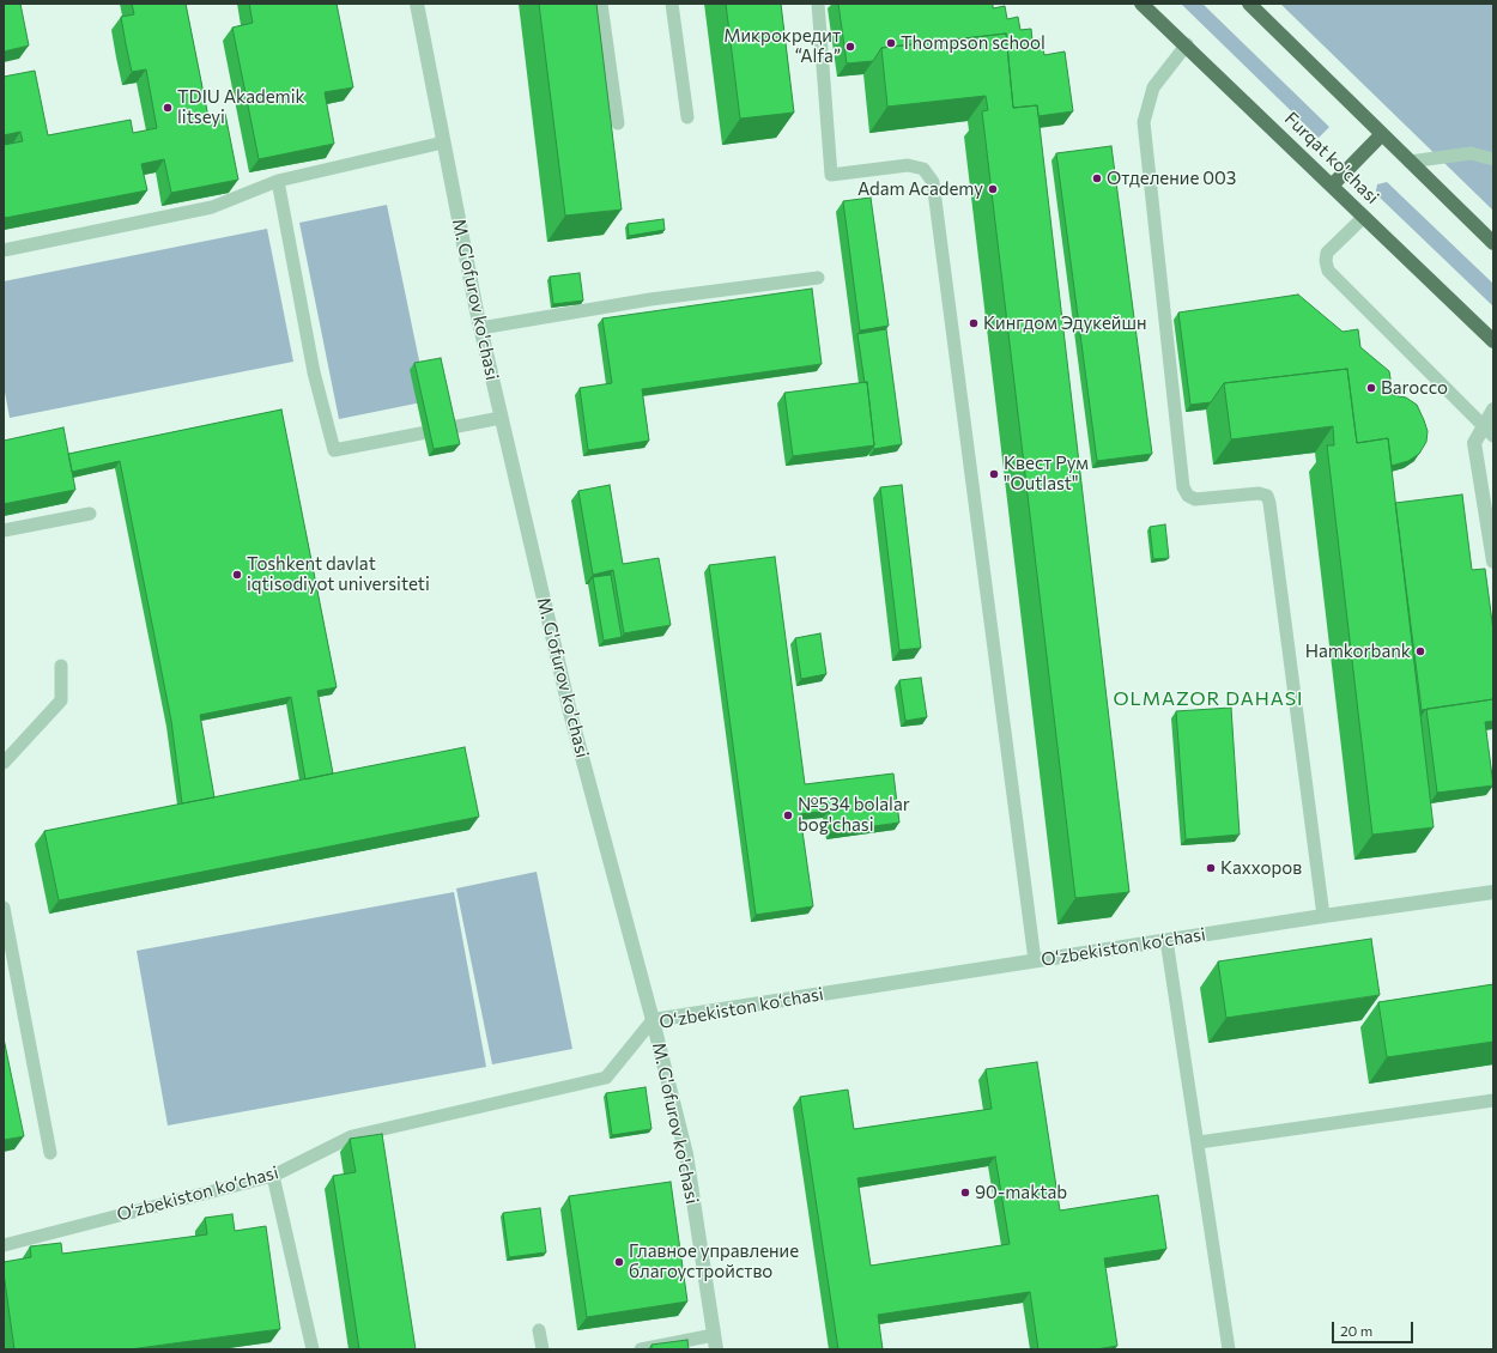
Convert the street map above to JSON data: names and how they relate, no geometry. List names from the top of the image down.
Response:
{
  "streets": {
    "main road": ["Furqat ko'chasi"],
    "street": ["M. G'ofurov ko'chasi", "O‘zbekiston ko‘chasi"]
  },
  "crossings": [
    ["M. G'ofurov ko'chasi", "O‘zbekiston ko‘chasi"]
  ],
  "districts": ["OLMAZOR DAHASI"],
  "places": [
    "Thompson school",
    "Микрокредит “Alfa”",
    "TDIU Akademik litseyi",
    "Отделение 003",
    "Adam Academy",
    "Кингдом Эдукейшн",
    "Barocco",
    "Квест Рум \"Outlast\"",
    "Toshkent davlat iqtisodiyot universiteti",
    "Hamkorbank",
    "№534 bolalar bog'chasi",
    "Каххоров",
    "90-maktab",
    "Главное управление благоустройство"
  ],
  "scale_bar": "20 m"
}
